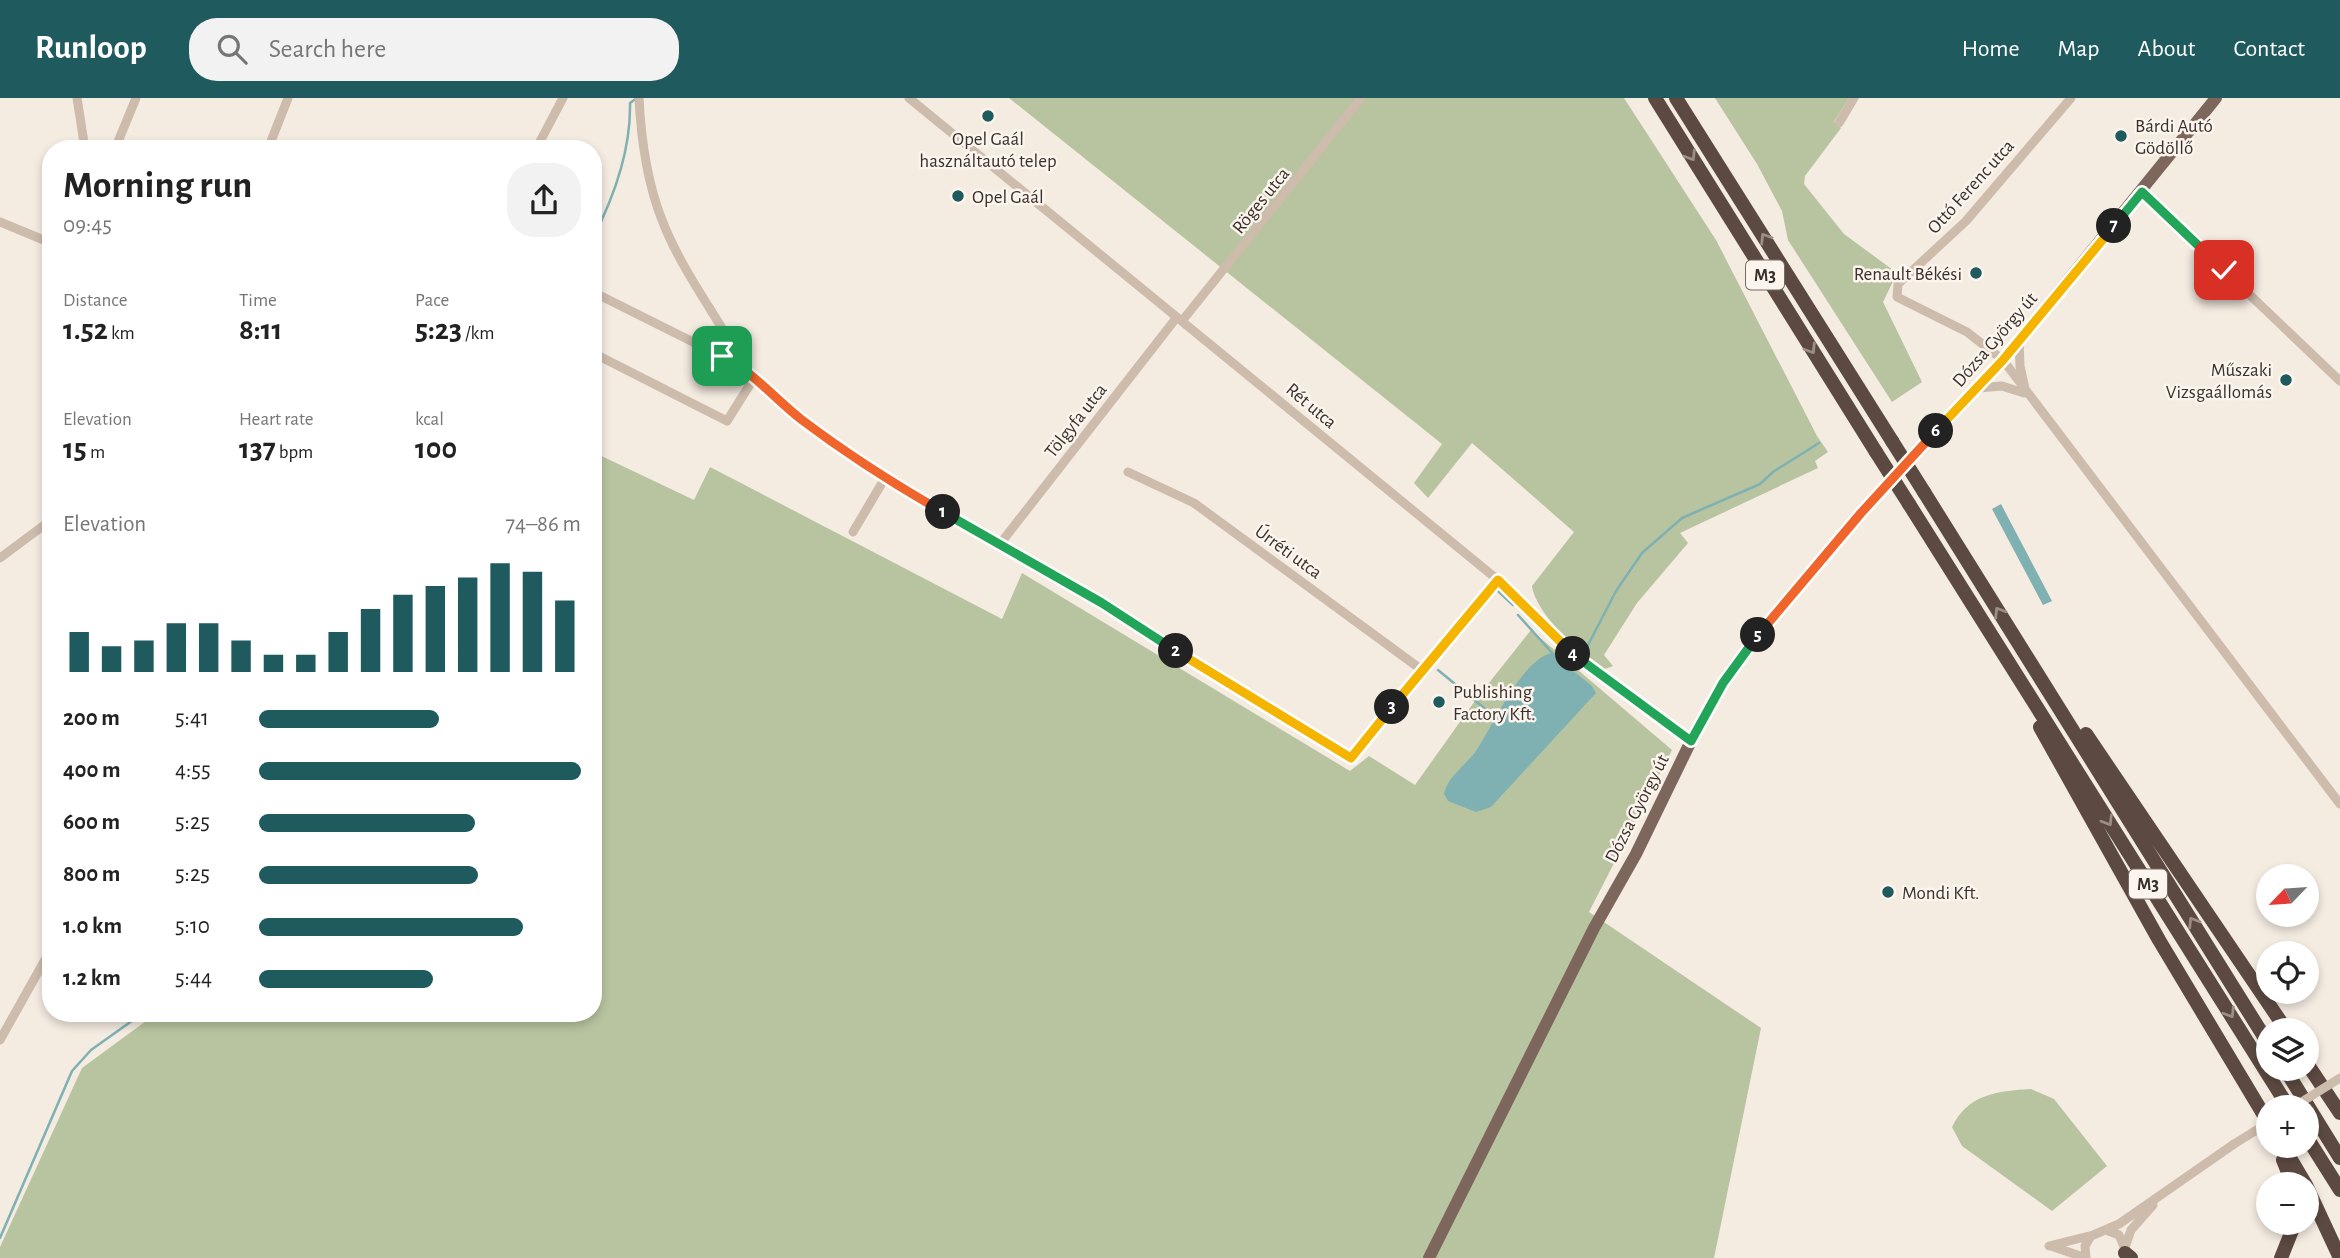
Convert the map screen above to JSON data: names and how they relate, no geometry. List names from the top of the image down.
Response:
{
  "streets": {
    "highway": ["M3"],
    "main road": ["Dózsa György út"],
    "street": [
      "Ottó Ferenc utca",
      "Röges utca",
      "Rét utca",
      "Tölgyfa utca",
      "Úrréti utca"
    ]
  },
  "crossings": [
    ["Ottó Ferenc utca", "Dózsa György út"],
    ["Röges utca", "Rét utca"],
    ["Röges utca", "Tölgyfa utca"],
    ["Dózsa György út", "Rét utca"],
    ["Rét utca", "Tölgyfa utca"]
  ],
  "places": [
    "Opel Gaál használtautó telep",
    "Bárdi Autó Gödöllő",
    "Opel Gaál",
    "Renault Békési",
    "Műszaki Vizsgaállomás",
    "Publishing Factory Kft.",
    "Mondi Kft."
  ],
  "north": "bottom left",
  "page": {
    "header": "Runloop",
    "search": "Search here",
    "nav": [
      "Home",
      "Map",
      "About",
      "Contact"
    ],
    "heading": ["Morning run", "09:45"],
    "pins": [
      "7",
      "6",
      "1",
      "5",
      "2",
      "4",
      "3"
    ],
    "stats": [
      ["Distance", "1.52 km"],
      ["Time", "8:11"],
      ["Pace", "5:23 /km"],
      ["Elevation", "15 m"],
      ["Heart rate", "137 bpm"],
      ["kcal", "100"]
    ],
    "chart": ["Elevation", "74–86 m"],
    "list": [
      {
        "name": "200 m",
        "note": "5:41"
      },
      {
        "name": "400 m",
        "note": "4:55"
      },
      {
        "name": "600 m",
        "note": "5:25"
      },
      {
        "name": "800 m",
        "note": "5:25"
      },
      {
        "name": "1.0 km",
        "note": "5:10"
      },
      {
        "name": "1.2 km",
        "note": "5:44"
      }
    ],
    "map_buttons": ["+", "−"]
  }
}
